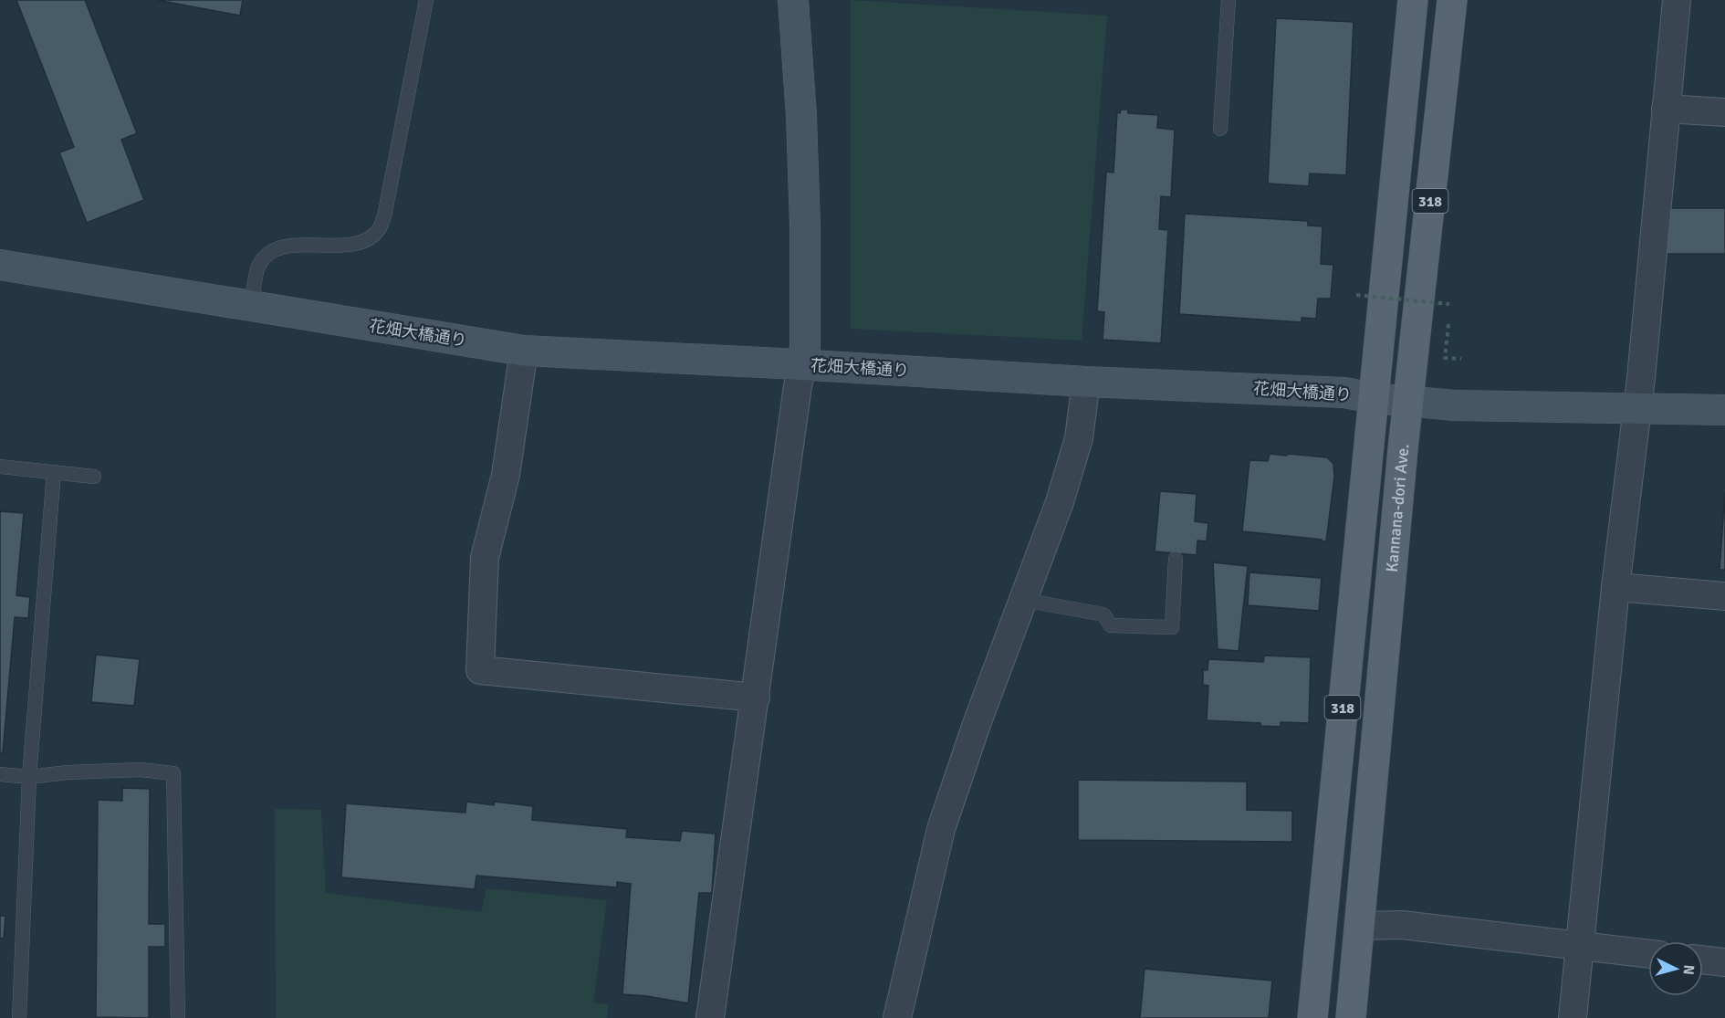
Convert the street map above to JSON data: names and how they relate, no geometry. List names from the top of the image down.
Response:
{
  "streets": {
    "main road": ["318", "Kannana-dori Ave."],
    "street": ["花畑大橋通り"]
  },
  "crossings": [
    ["花畑大橋通り", "Kannana-dori Ave."]
  ],
  "north": "right"
}
